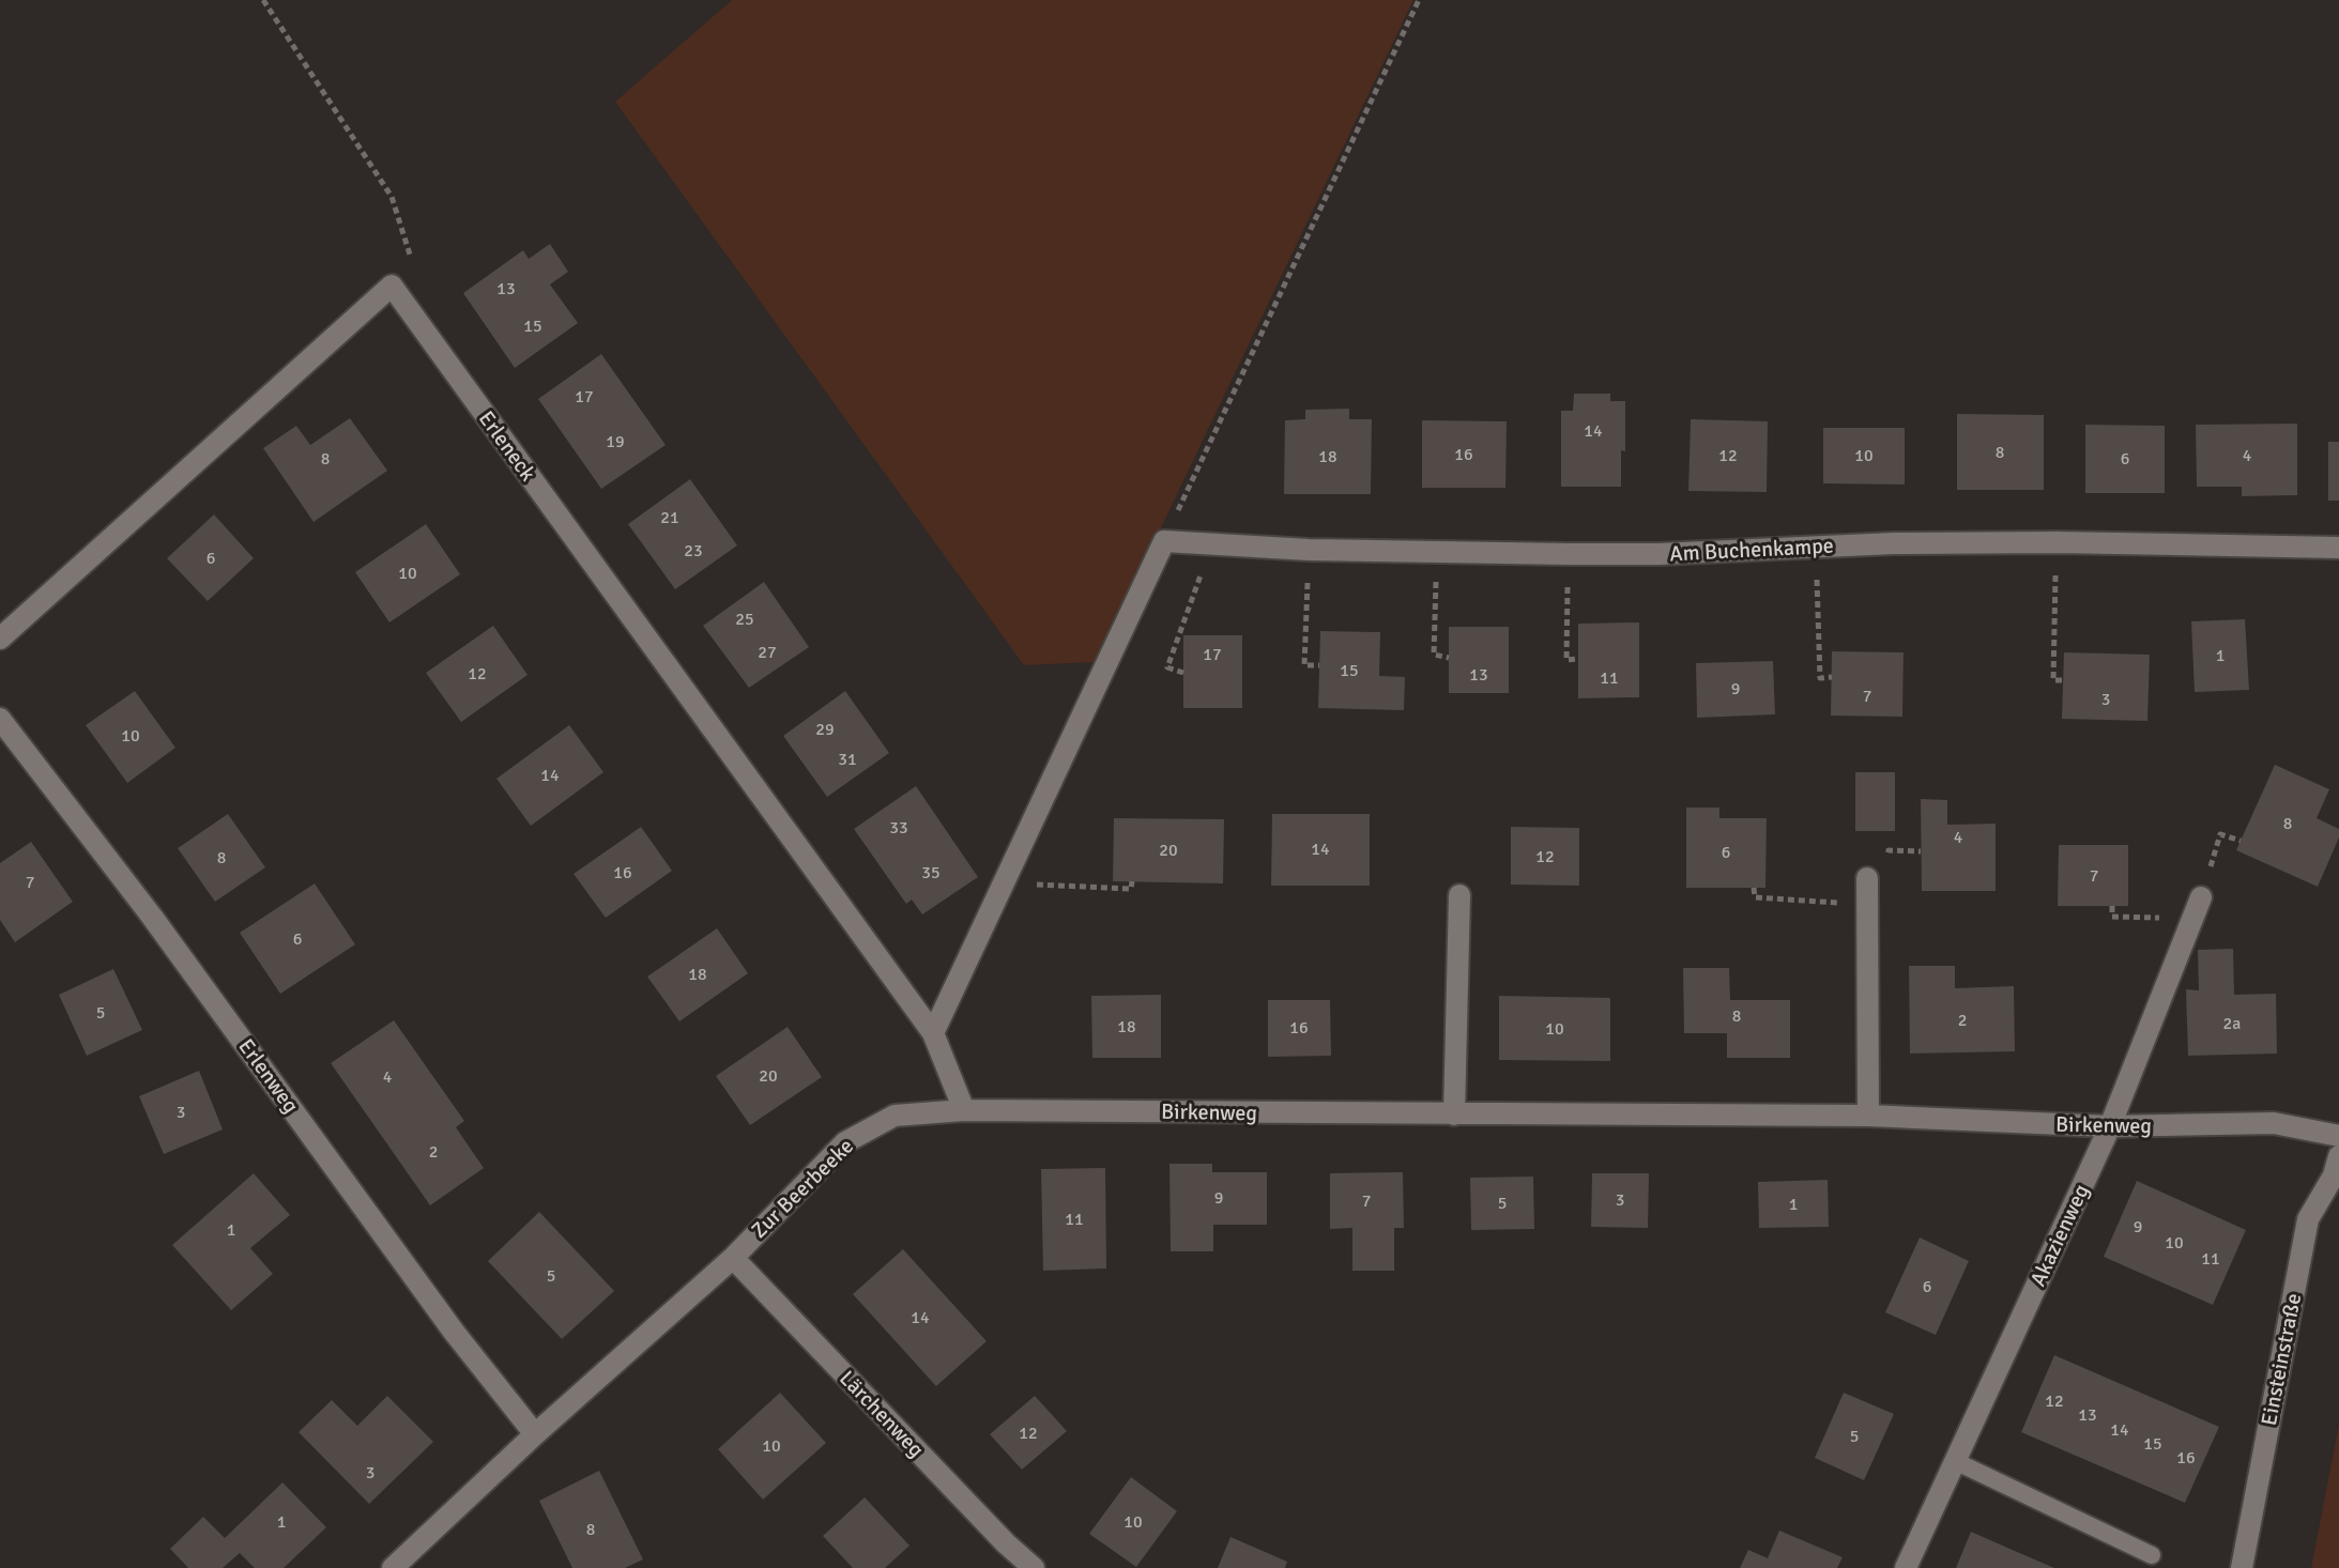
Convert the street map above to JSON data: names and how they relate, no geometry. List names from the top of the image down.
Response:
{
  "streets": {
    "street": [
      "Erleneck",
      "Am Buchenkampe",
      "Erlenweg",
      "Birkenweg",
      "Zur Beerbeeke",
      "Akazienweg",
      "Einsteinstraße",
      "Lärchenweg"
    ]
  },
  "crossings": [
    ["Erlenweg", "Zur Beerbeeke"],
    ["Birkenweg", "Zur Beerbeeke"],
    ["Birkenweg", "Akazienweg"],
    ["Zur Beerbeeke", "Lärchenweg"]
  ],
  "house_numbers": [
    "13",
    "15",
    "17",
    "14",
    "19",
    "8",
    "16",
    "12",
    "10",
    "4",
    "18",
    "8",
    "6",
    "21",
    "23",
    "6",
    "10",
    "25",
    "27",
    "17",
    "1",
    "15",
    "12",
    "13",
    "11",
    "9",
    "7",
    "3",
    "29",
    "10",
    "31",
    "14",
    "8",
    "33",
    "4",
    "14",
    "20",
    "6",
    "12",
    "8",
    "16",
    "35",
    "7",
    "7",
    "6",
    "18",
    "5",
    "8",
    "2",
    "2a",
    "18",
    "16",
    "10",
    "20",
    "4",
    "3",
    "2",
    "9",
    "3",
    "7",
    "5",
    "1",
    "11",
    "9",
    "1",
    "10",
    "11",
    "5",
    "6",
    "14",
    "12",
    "13",
    "14",
    "12",
    "5",
    "15",
    "10",
    "16",
    "3",
    "1",
    "10",
    "8"
  ]
}
